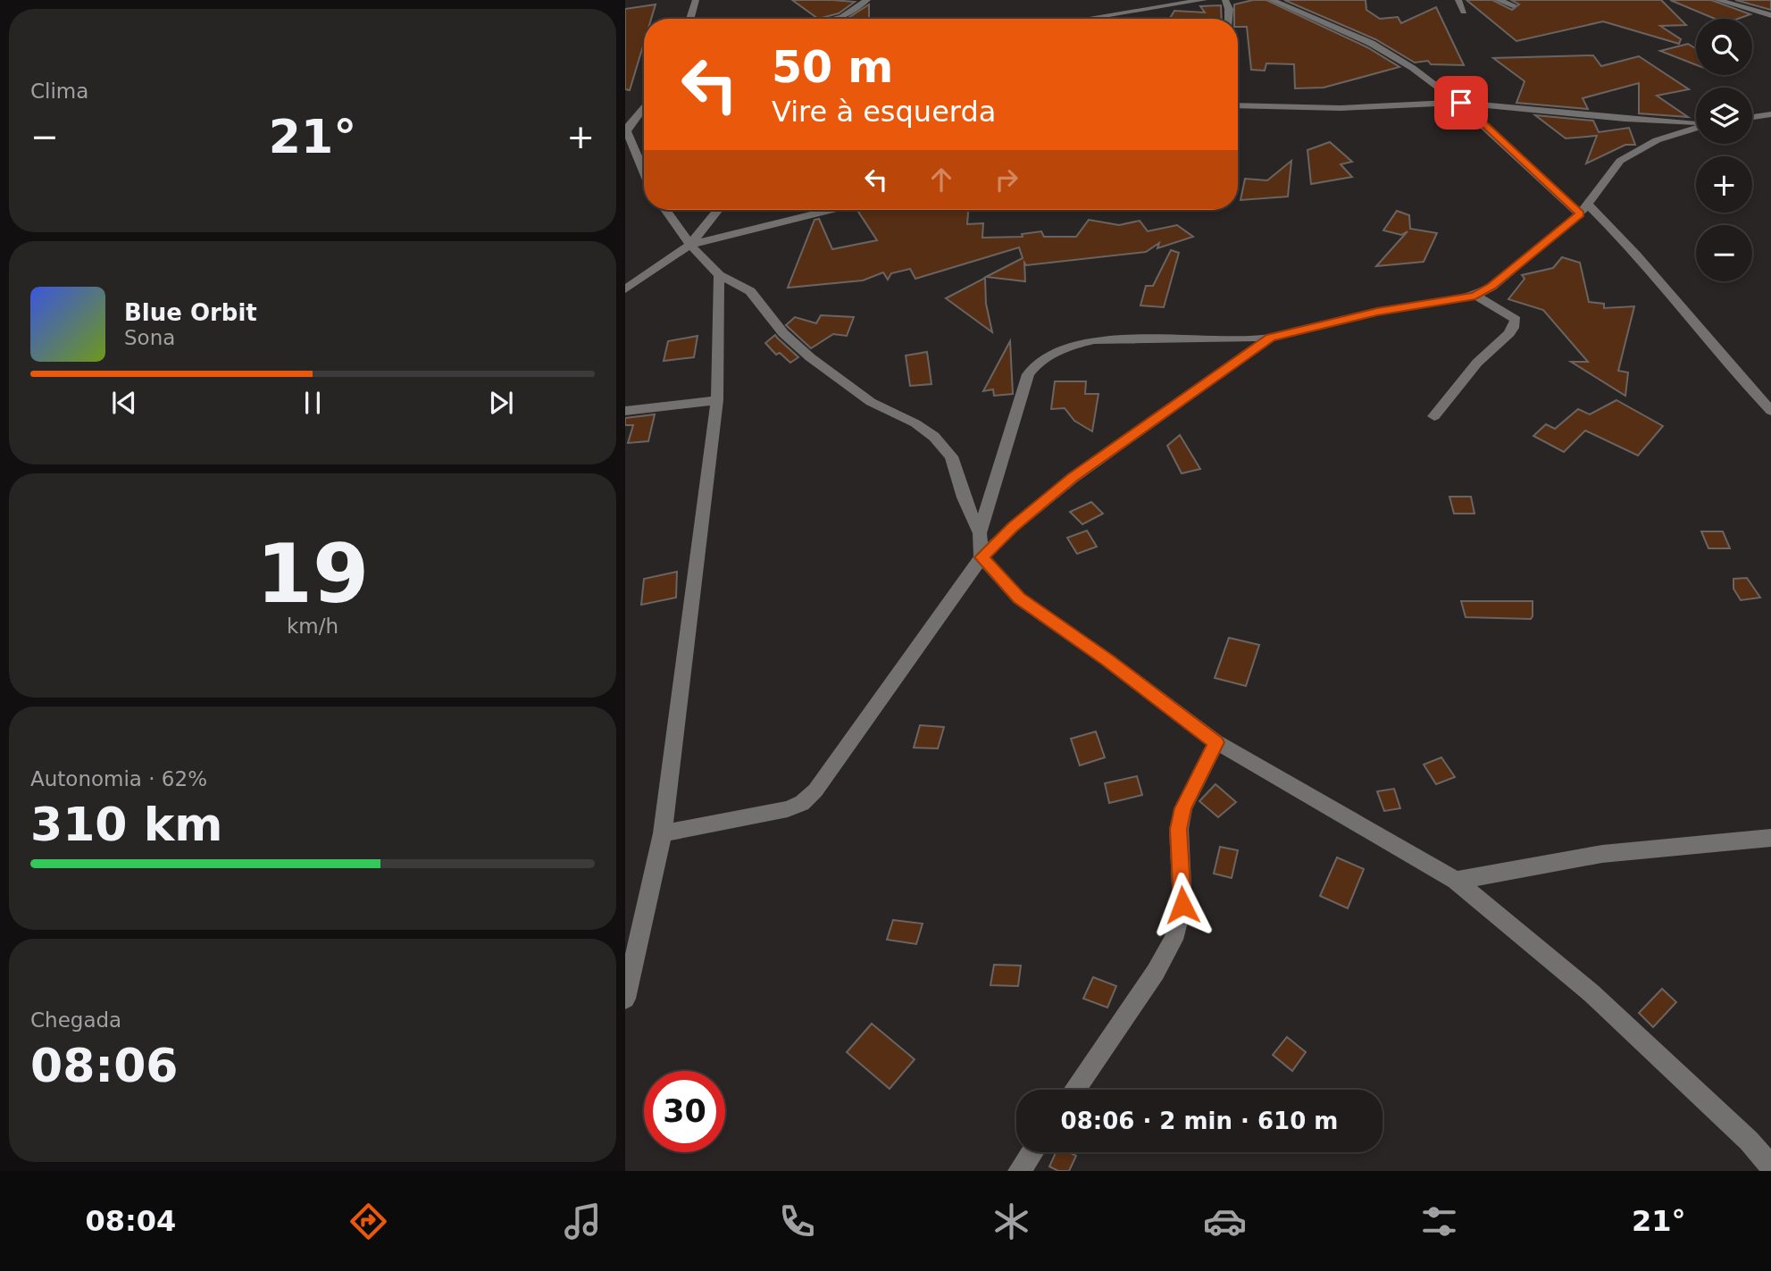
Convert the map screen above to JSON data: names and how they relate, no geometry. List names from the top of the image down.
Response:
{
  "page": {
    "tile": [
      "Clima",
      ["19", "km/h"],
      ["Autonomia · 62%", "310 km"],
      ["Chegada", "08:06"]
    ],
    "map_buttons": ["+", "−"],
    "turn": ["50 m", "Vire à esquerda"],
    "heat": ["−", "21°", "+"],
    "song": ["Blue Orbit", "Sona"],
    "limit": "30",
    "trip": "08:06 · 2 min · 610 m",
    "tabs": ["08:04", "21°"]
  }
}
